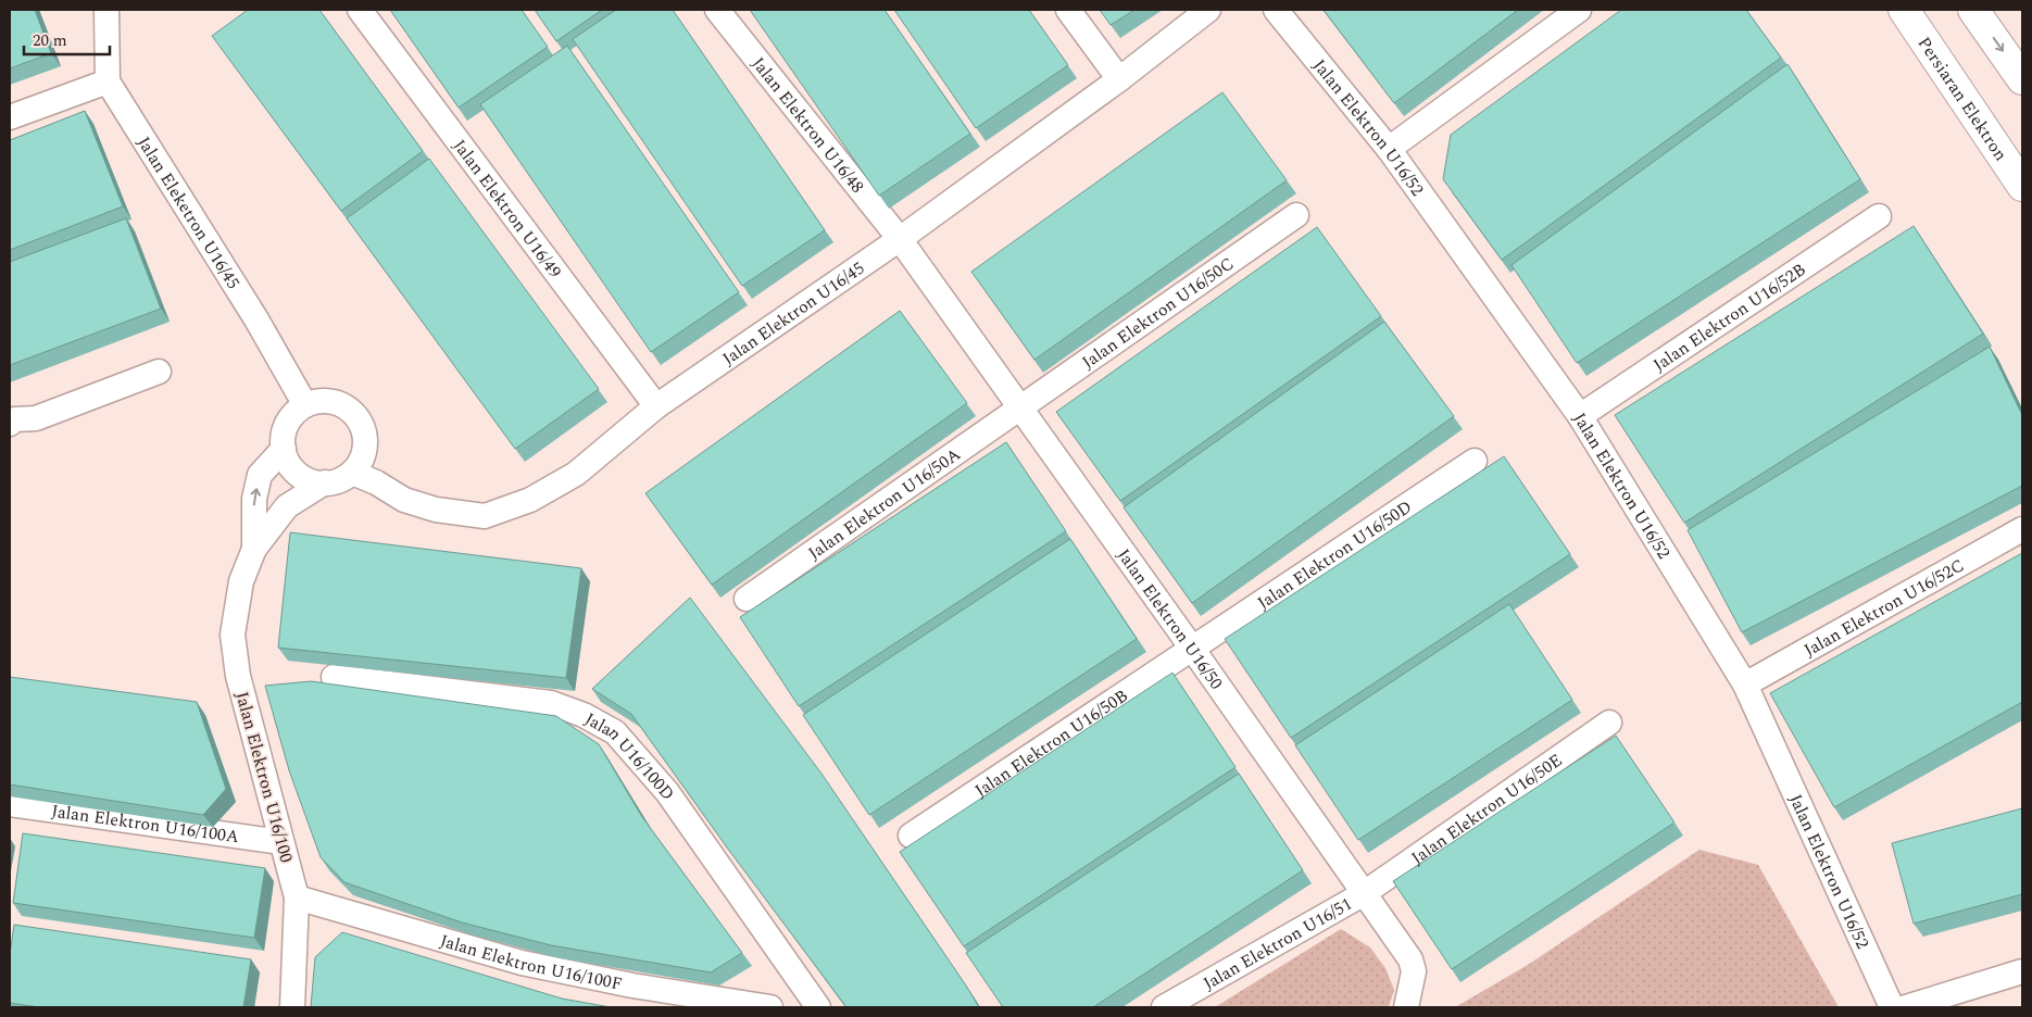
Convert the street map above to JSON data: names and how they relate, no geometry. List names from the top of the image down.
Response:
{
  "streets": {
    "main road": ["Persiaran Elektron"],
    "street": [
      "Jalan Elektron U16/48",
      "Jalan Elektron U16/52",
      "Jalan Elektron U16/49",
      "Jalan Eleketron U16/45",
      "Jalan Elektron U16/45",
      "Jalan Elektron U16/50C",
      "Jalan Elektron U16/52B",
      "Jalan Elektron U16/50A",
      "Jalan Elektron U16/50D",
      "Jalan Elektron U16/52C",
      "Jalan Elektron U16/50",
      "Jalan Elektron U16/50B",
      "Jalan U16/100D",
      "Jalan Elektron U16/100",
      "Jalan Elektron U16/50E",
      "Jalan Elektron U16/100A",
      "Jalan Elektron U16/51",
      "Jalan Elektron U16/100F"
    ]
  },
  "crossings": [
    ["Jalan Elektron U16/48", "Jalan Elektron U16/45"],
    ["Jalan Elektron U16/48", "Jalan Elektron U16/50"],
    ["Jalan Elektron U16/52", "Jalan Elektron U16/52B"],
    ["Jalan Elektron U16/52", "Jalan Elektron U16/52C"],
    ["Jalan Elektron U16/49", "Jalan Elektron U16/45"],
    ["Jalan Eleketron U16/45", "Jalan Elektron U16/45"],
    ["Jalan Elektron U16/45", "Jalan Elektron U16/50"],
    ["Jalan Elektron U16/50C", "Jalan Elektron U16/50A"],
    ["Jalan Elektron U16/50C", "Jalan Elektron U16/50"],
    ["Jalan Elektron U16/50A", "Jalan Elektron U16/50"],
    ["Jalan Elektron U16/50D", "Jalan Elektron U16/50"],
    ["Jalan Elektron U16/50D", "Jalan Elektron U16/50B"],
    ["Jalan Elektron U16/50", "Jalan Elektron U16/50B"],
    ["Jalan Elektron U16/50", "Jalan Elektron U16/50E"],
    ["Jalan Elektron U16/50", "Jalan Elektron U16/51"],
    ["Jalan Elektron U16/100", "Jalan Elektron U16/100A"],
    ["Jalan Elektron U16/100", "Jalan Elektron U16/100F"],
    ["Jalan Elektron U16/50E", "Jalan Elektron U16/51"]
  ],
  "scale_bar": "20 m"
}
